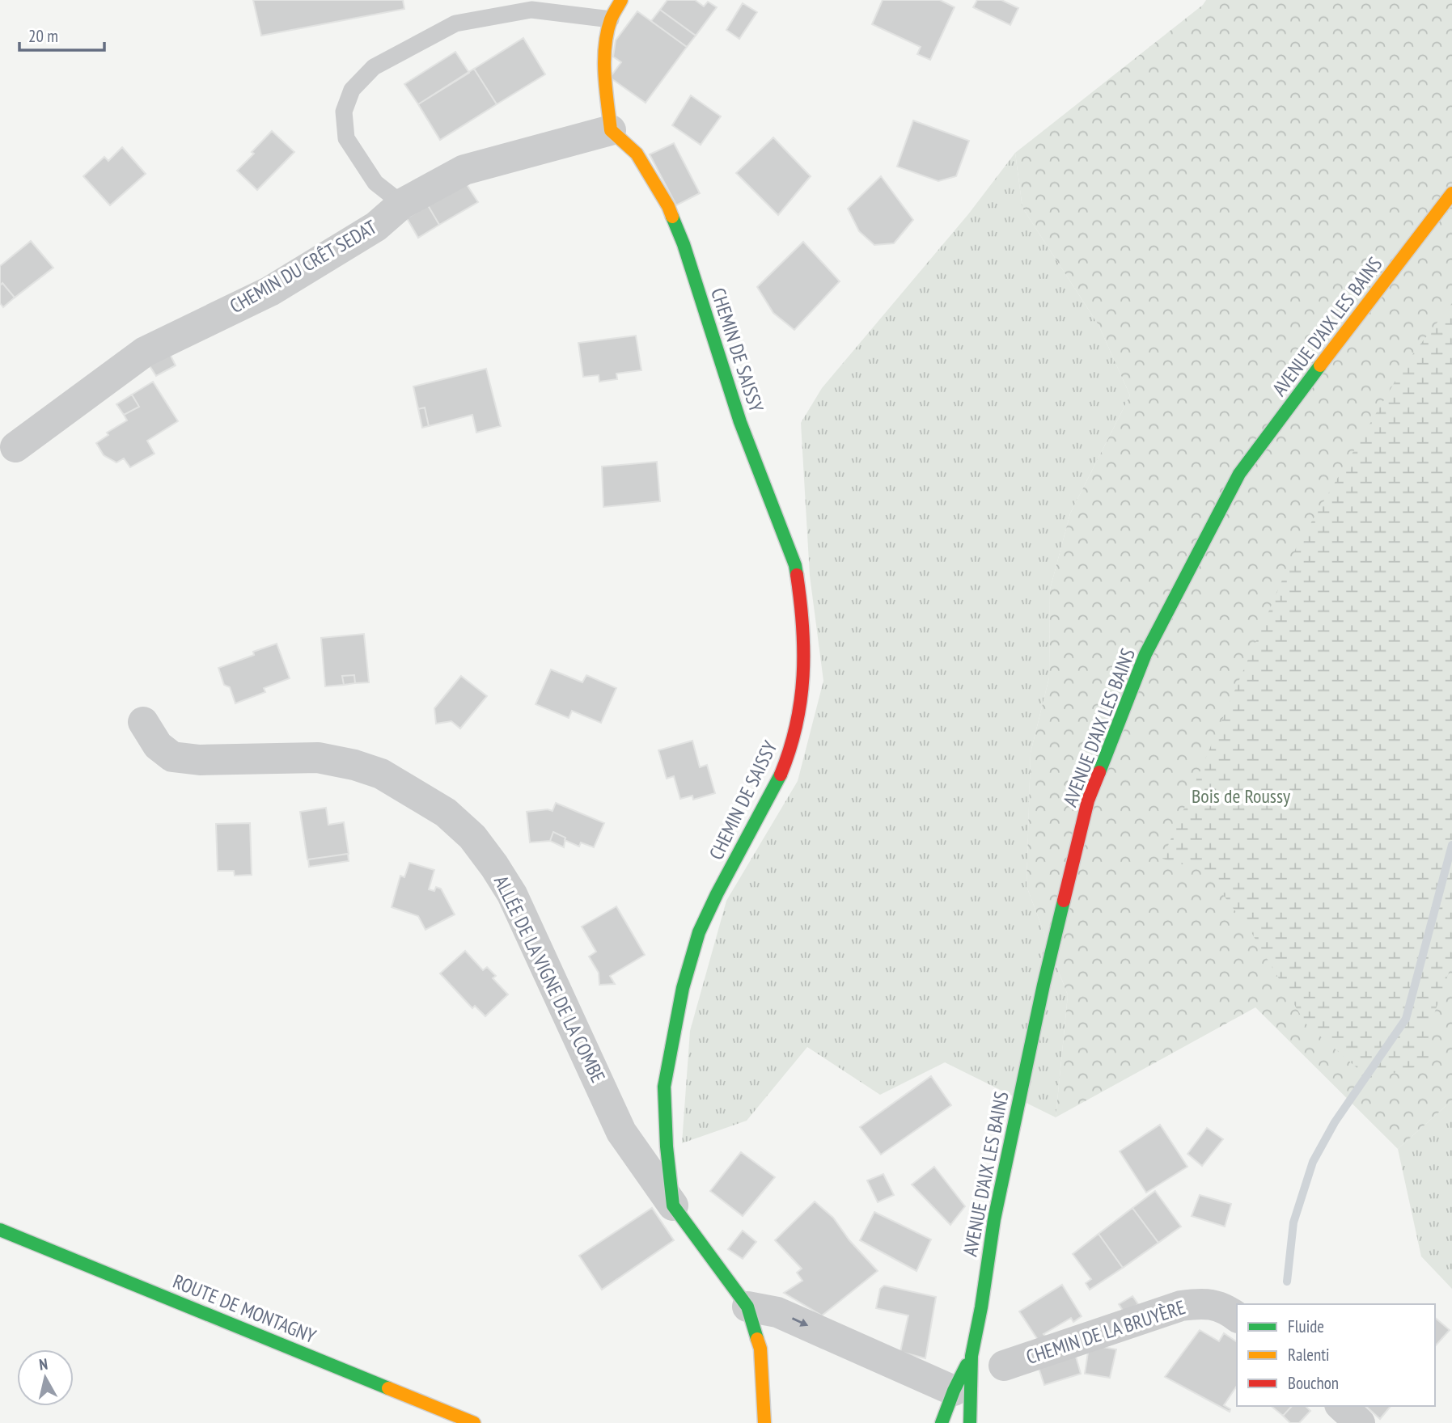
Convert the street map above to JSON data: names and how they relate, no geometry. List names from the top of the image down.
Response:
{
  "streets": {
    "street": [
      "CHEMIN DU CRÊT SEDAT",
      "AVENUE D'AIX LES BAINS",
      "CHEMIN DE SAISSY",
      "ALLÉE DE LA VIGNE DE LA COMBE",
      "ROUTE DE MONTAGNY",
      "CHEMIN DE LA BRUYÈRE"
    ]
  },
  "crossings": [
    ["CHEMIN DU CRÊT SEDAT", "CHEMIN DE SAISSY"],
    ["CHEMIN DE SAISSY", "ALLÉE DE LA VIGNE DE LA COMBE"]
  ],
  "parks": ["Bois de Roussy"],
  "legend": ["Fluide", "Ralenti", "Bouchon"],
  "scale_bar": "20 m",
  "north": "top"
}
